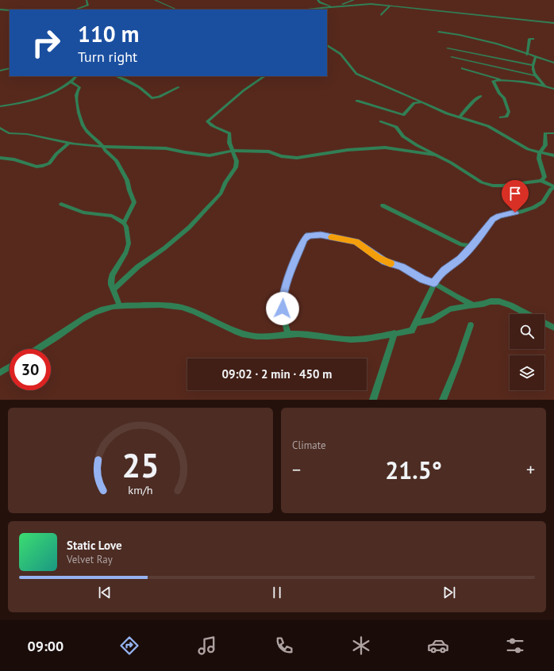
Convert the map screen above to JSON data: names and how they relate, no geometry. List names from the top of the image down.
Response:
{
  "page": {
    "turn": ["110 m", "Turn right"],
    "limit": "30",
    "trip": "09:02 · 2 min · 450 m",
    "tile": "Climate",
    "heat": ["−", "21.5°", "+"],
    "song": ["Static Love", "Velvet Ray"],
    "tabs": "09:00",
    "gauge": ["25", "km/h"]
  }
}
